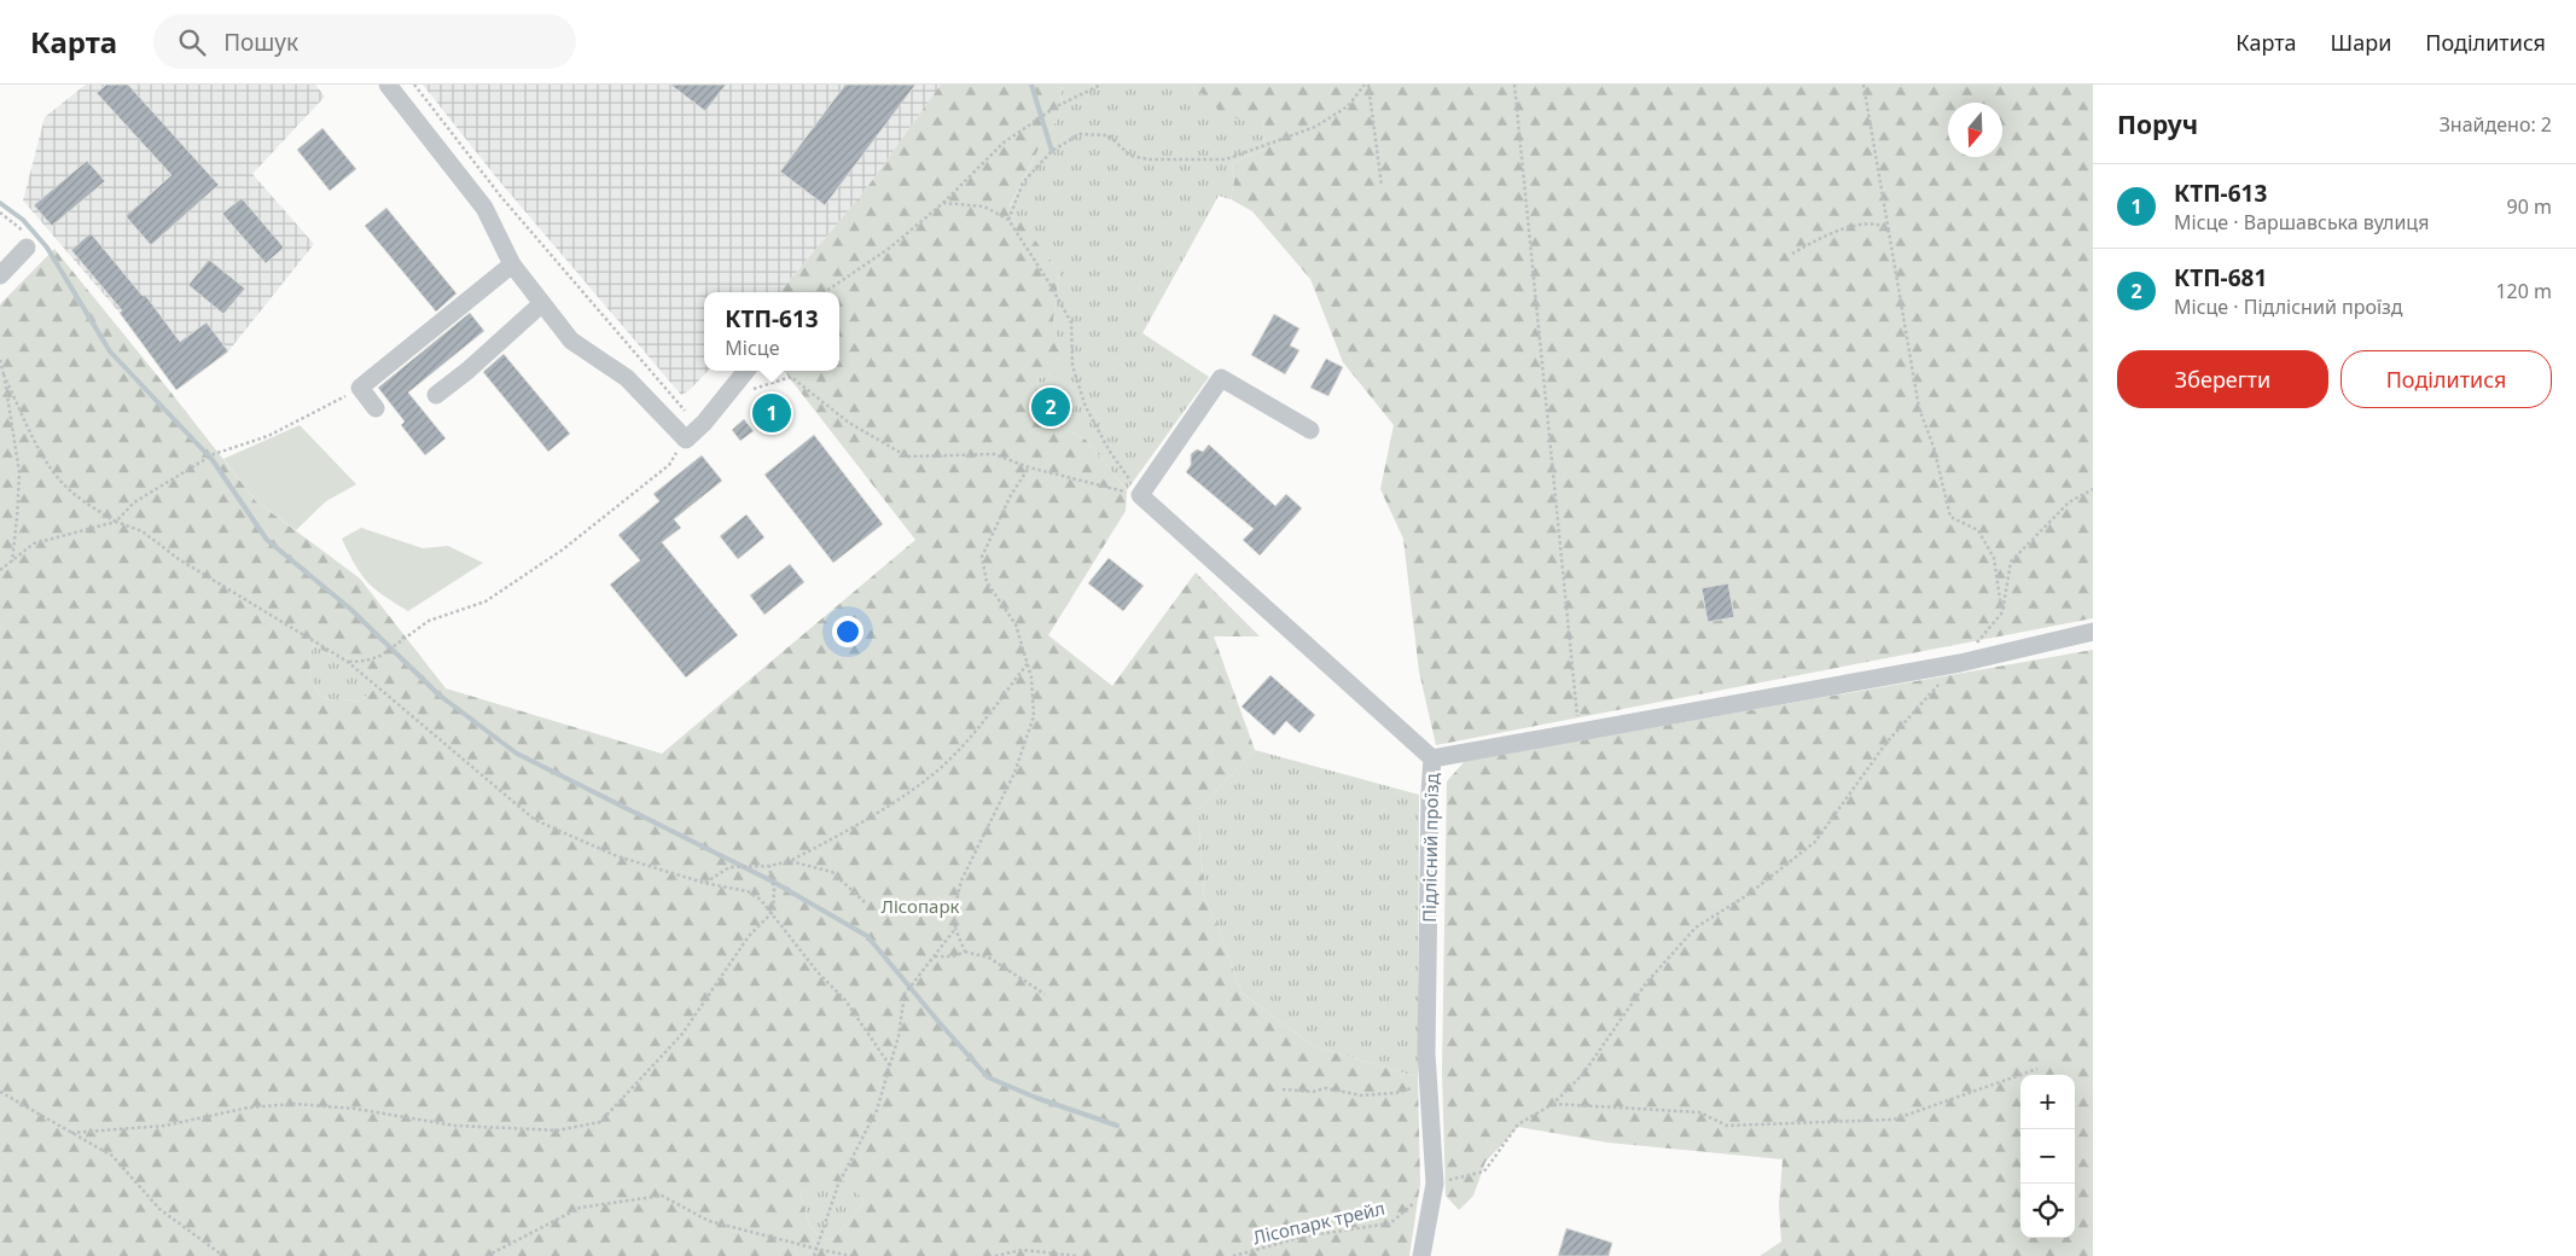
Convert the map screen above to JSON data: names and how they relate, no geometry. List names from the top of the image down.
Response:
{
  "streets": {
    "street": ["Підлісний проїзд"],
    "path": ["Лісопарк трейл"]
  },
  "crossings": [
    ["Підлісний проїзд", "Лісопарк трейл"]
  ],
  "parks": ["Лісопарк"],
  "north": "bottom",
  "page": {
    "header": "Карта",
    "search": "Пошук",
    "nav": ["Карта", "Шари", "Поділитися"],
    "heading": ["Поруч", "Знайдено: 2"],
    "list": [
      {
        "mark": "1",
        "name": "КТП-613",
        "note": "Місце · Варшавська вулиця",
        "value": "90 m"
      },
      {
        "mark": "2",
        "name": "КТП-681",
        "note": "Місце · Підлісний проїзд",
        "value": "120 m"
      }
    ],
    "popup": ["КТП-613", "Місце"],
    "buttons": ["Зберегти", "Поділитися"],
    "pins": ["2", "1"],
    "map_buttons": ["+", "−"]
  }
}
